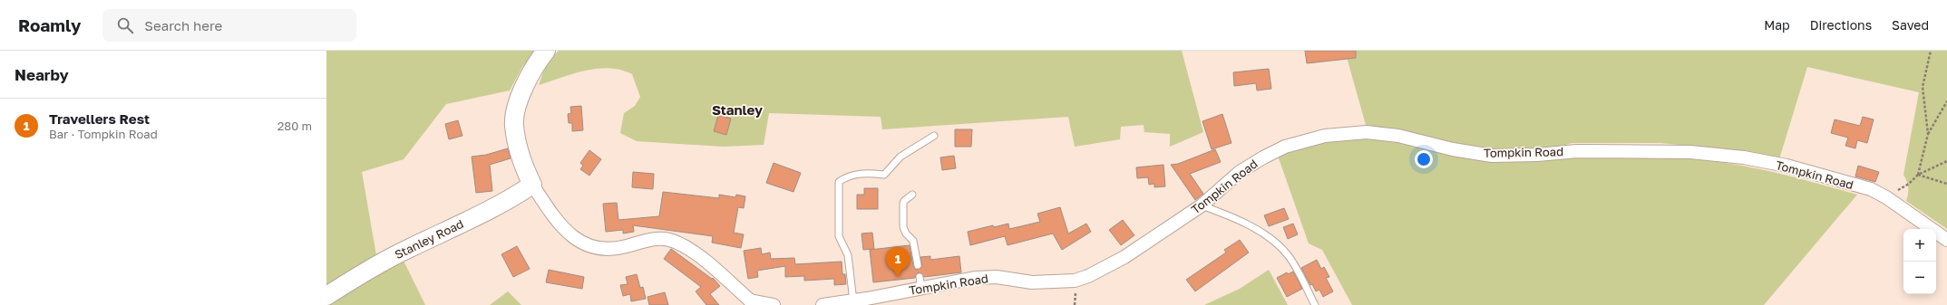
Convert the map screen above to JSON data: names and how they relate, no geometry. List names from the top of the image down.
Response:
{
  "streets": {
    "street": ["Tompkin Road", "Stanley Road"]
  },
  "districts": ["Stanley"],
  "page": {
    "header": "Roamly",
    "search": "Search here",
    "nav": ["Map", "Directions", "Saved"],
    "heading": "Nearby",
    "list": [
      {
        "mark": "1",
        "name": "Travellers Rest",
        "note": "Bar · Tompkin Road",
        "value": "280 m"
      }
    ],
    "map_buttons": ["+", "−"],
    "pins": "1"
  }
}
